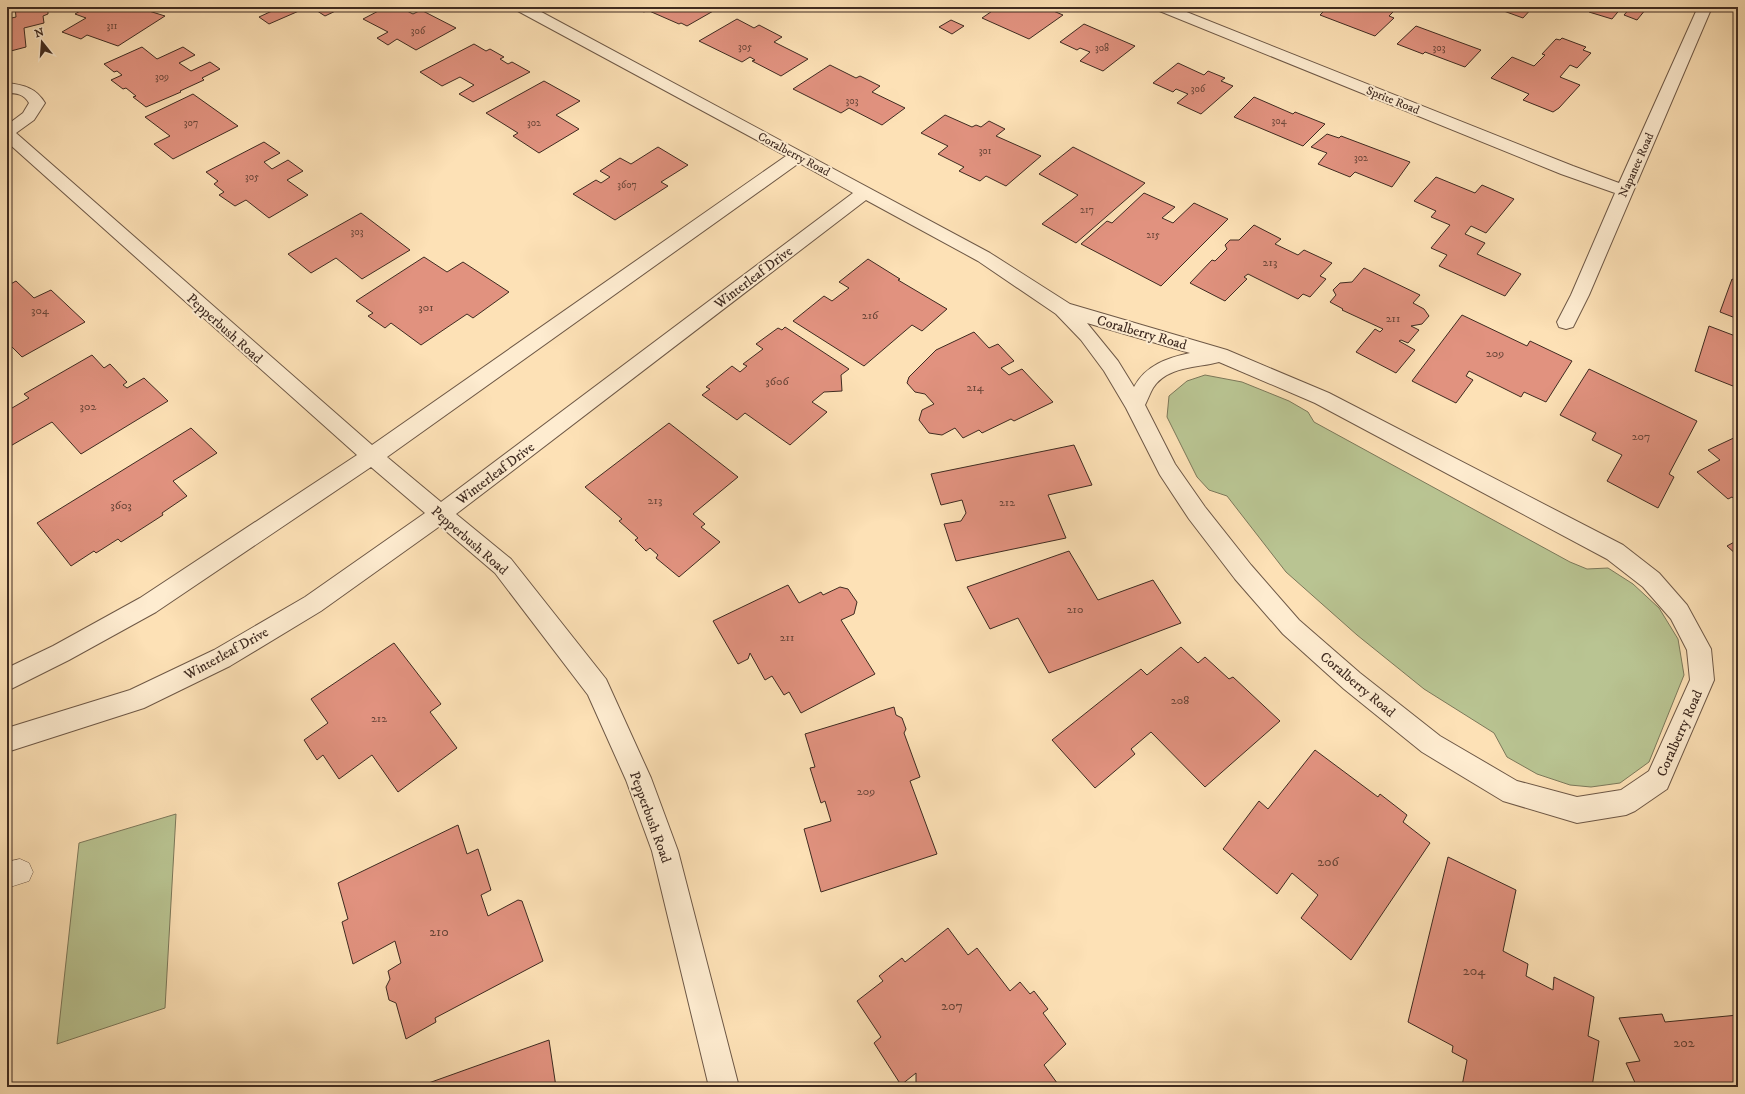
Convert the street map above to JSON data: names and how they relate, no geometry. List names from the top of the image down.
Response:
{
  "streets": {
    "street": [
      "Sprite Road",
      "Coralberry Road",
      "Napanee Road",
      "Winterleaf Drive",
      "Pepperbush Road"
    ]
  },
  "crossings": [
    ["Sprite Road", "Napanee Road"],
    ["Coralberry Road", "Winterleaf Drive"],
    ["Winterleaf Drive", "Pepperbush Road"]
  ],
  "house_numbers": [
    "311",
    "306",
    "305",
    "308",
    "303",
    "309",
    "306",
    "303",
    "304",
    "307",
    "302",
    "301",
    "302",
    "305",
    "3607",
    "217",
    "303",
    "215",
    "213",
    "301",
    "304",
    "216",
    "211",
    "209",
    "3606",
    "214",
    "302",
    "207",
    "213",
    "212",
    "3603",
    "210",
    "211",
    "208",
    "212",
    "209",
    "206",
    "210",
    "204",
    "207",
    "202"
  ],
  "north": "top"
}
